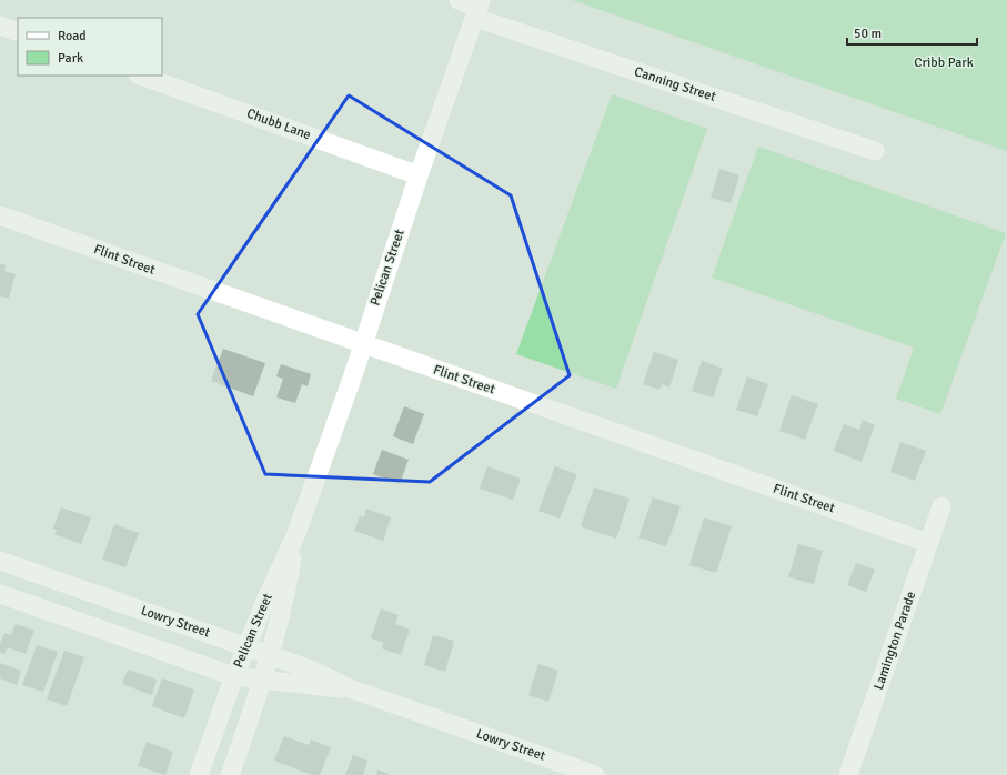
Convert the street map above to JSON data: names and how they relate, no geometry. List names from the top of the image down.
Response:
{
  "streets": {
    "street": [
      "Canning Street",
      "Chubb Lane",
      "Flint Street",
      "Pelican Street",
      "Lowry Street",
      "Lamington Parade"
    ]
  },
  "crossings": [
    ["Canning Street", "Pelican Street"],
    ["Chubb Lane", "Pelican Street"],
    ["Flint Street", "Pelican Street"],
    ["Flint Street", "Lamington Parade"],
    ["Pelican Street", "Lowry Street"]
  ],
  "parks": ["Cribb Park"],
  "legend": ["Road", "Park"],
  "scale_bar": "50 m"
}
